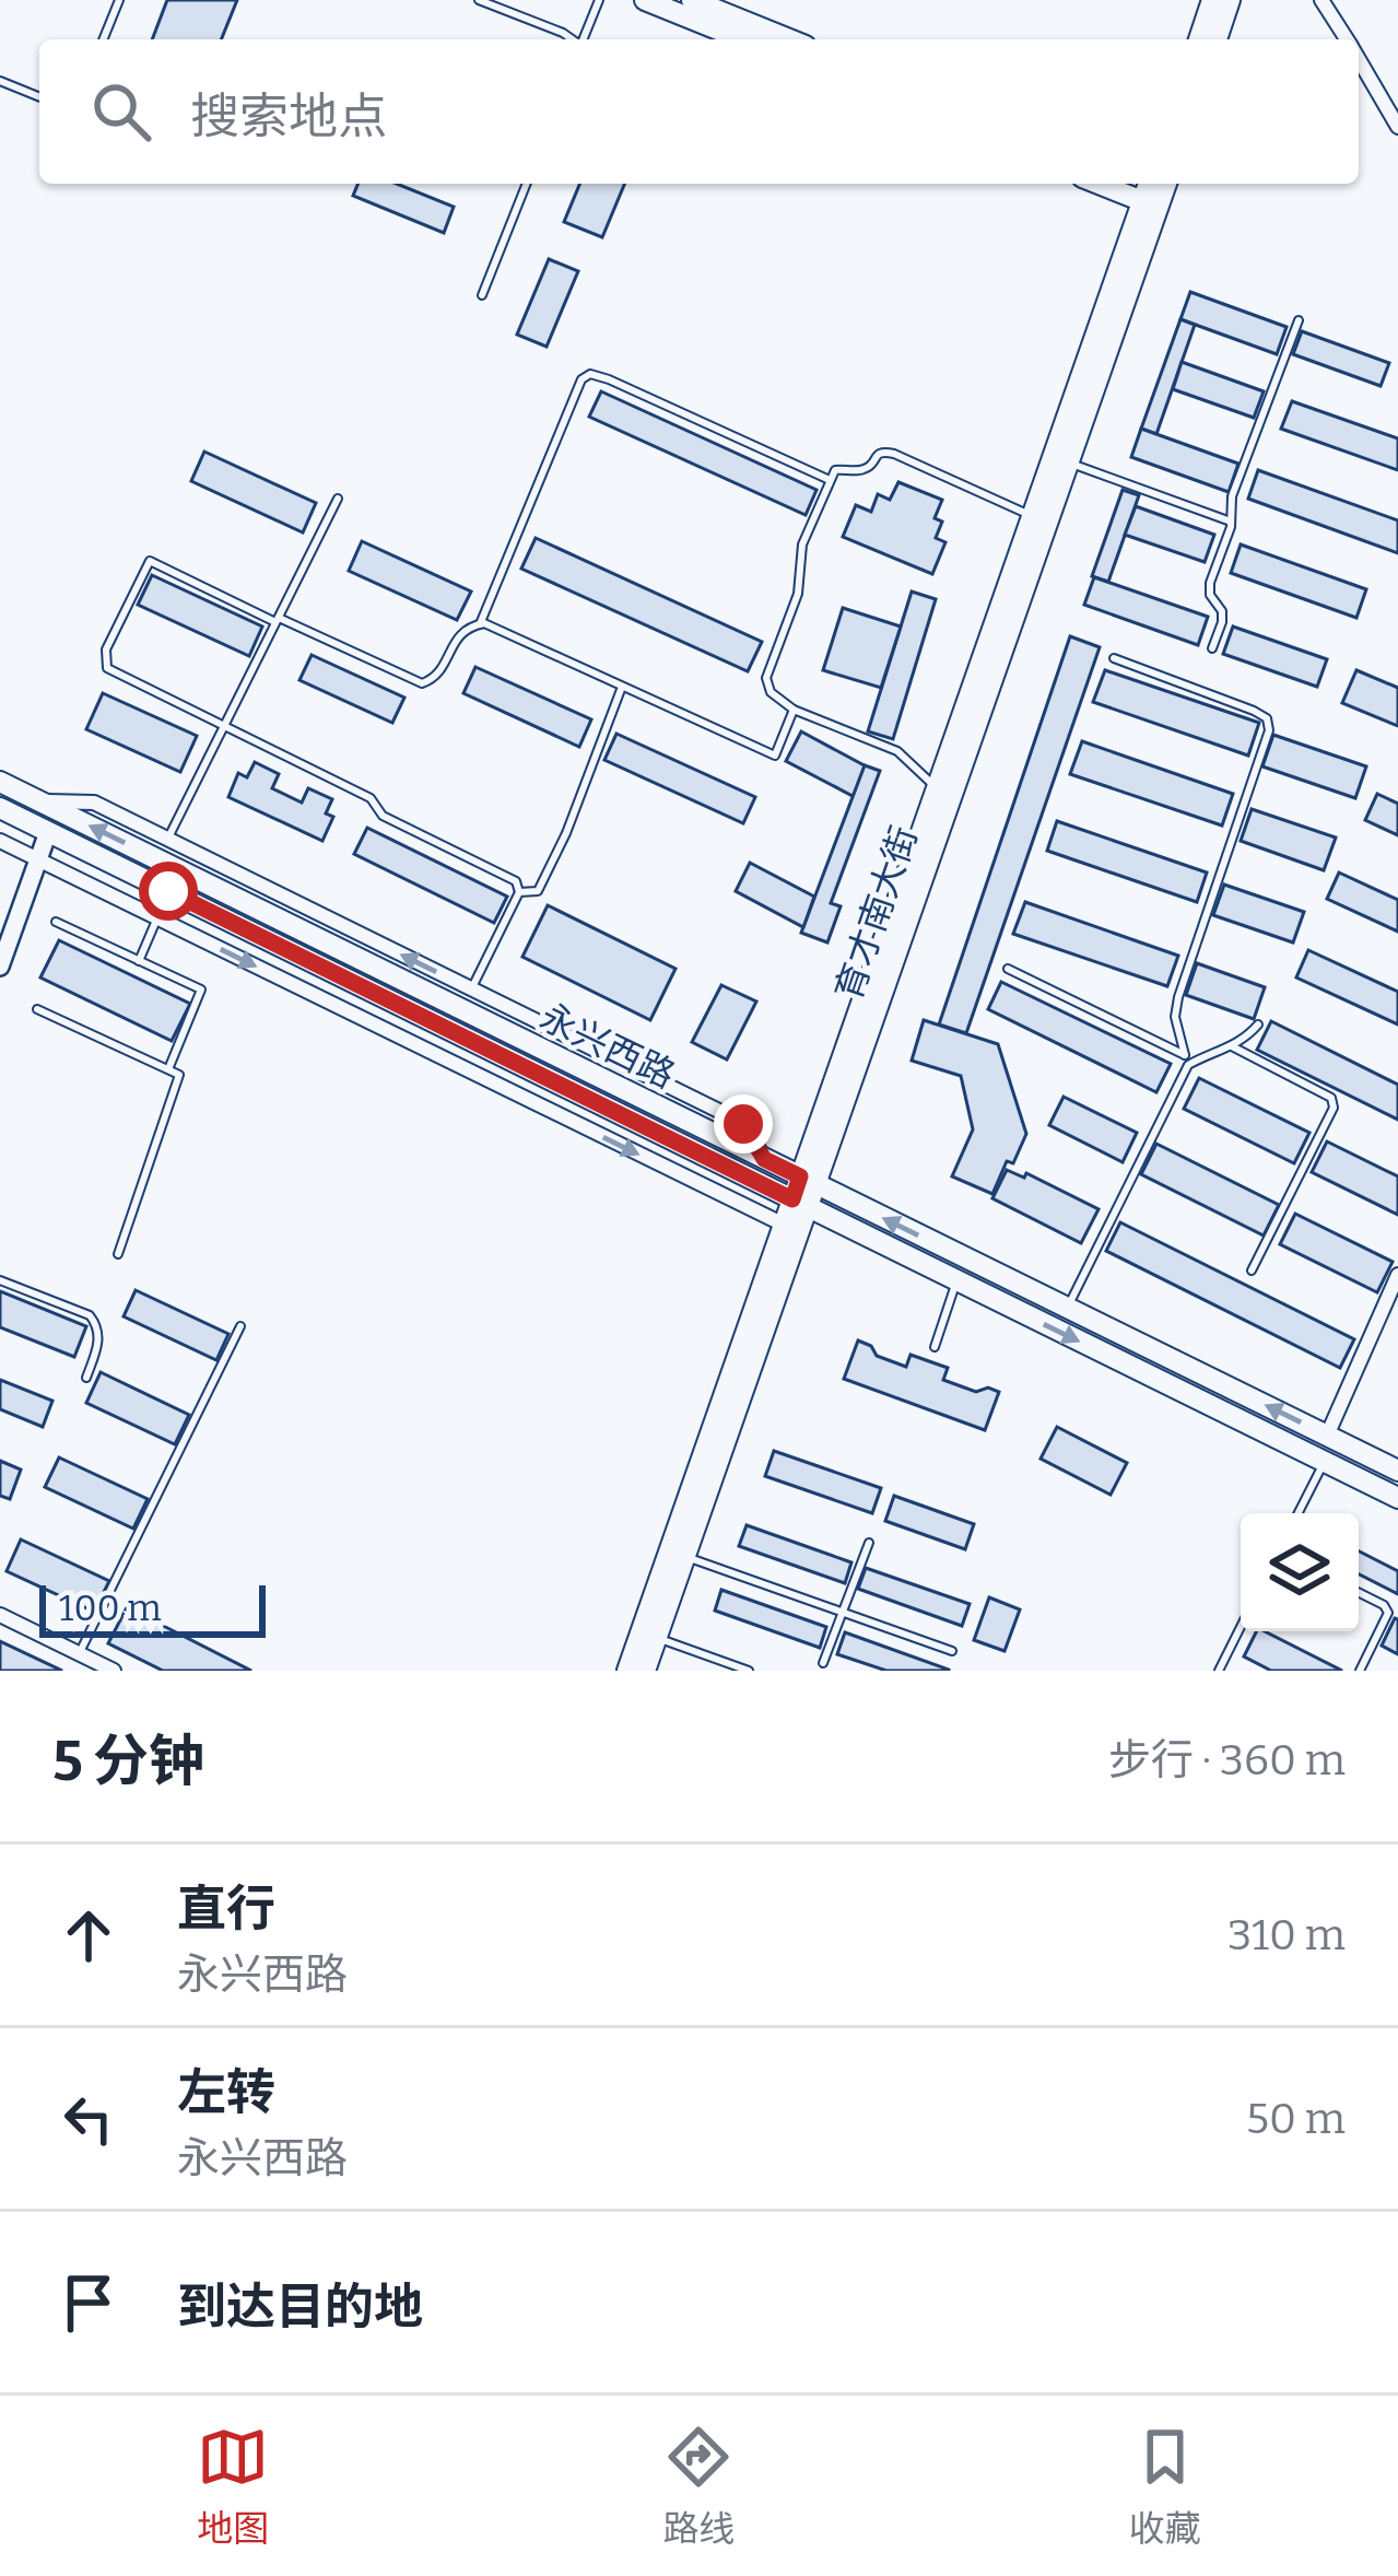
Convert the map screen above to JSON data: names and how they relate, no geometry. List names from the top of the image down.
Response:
{
  "streets": {
    "main road": ["育才南大街", "永兴西路"]
  },
  "crossings": [
    ["育才南大街", "永兴西路"]
  ],
  "scale_bar": "100 m",
  "page": {
    "search": "搜索地点",
    "scale": "100 m",
    "heading": ["5 分钟", "步行 · 360 m"],
    "list": [
      ["直行", "永兴西路", "310 m"],
      ["左转", "永兴西路", "50 m"],
      "到达目的地"
    ],
    "nav": ["地图", "路线", "收藏"]
  }
}
